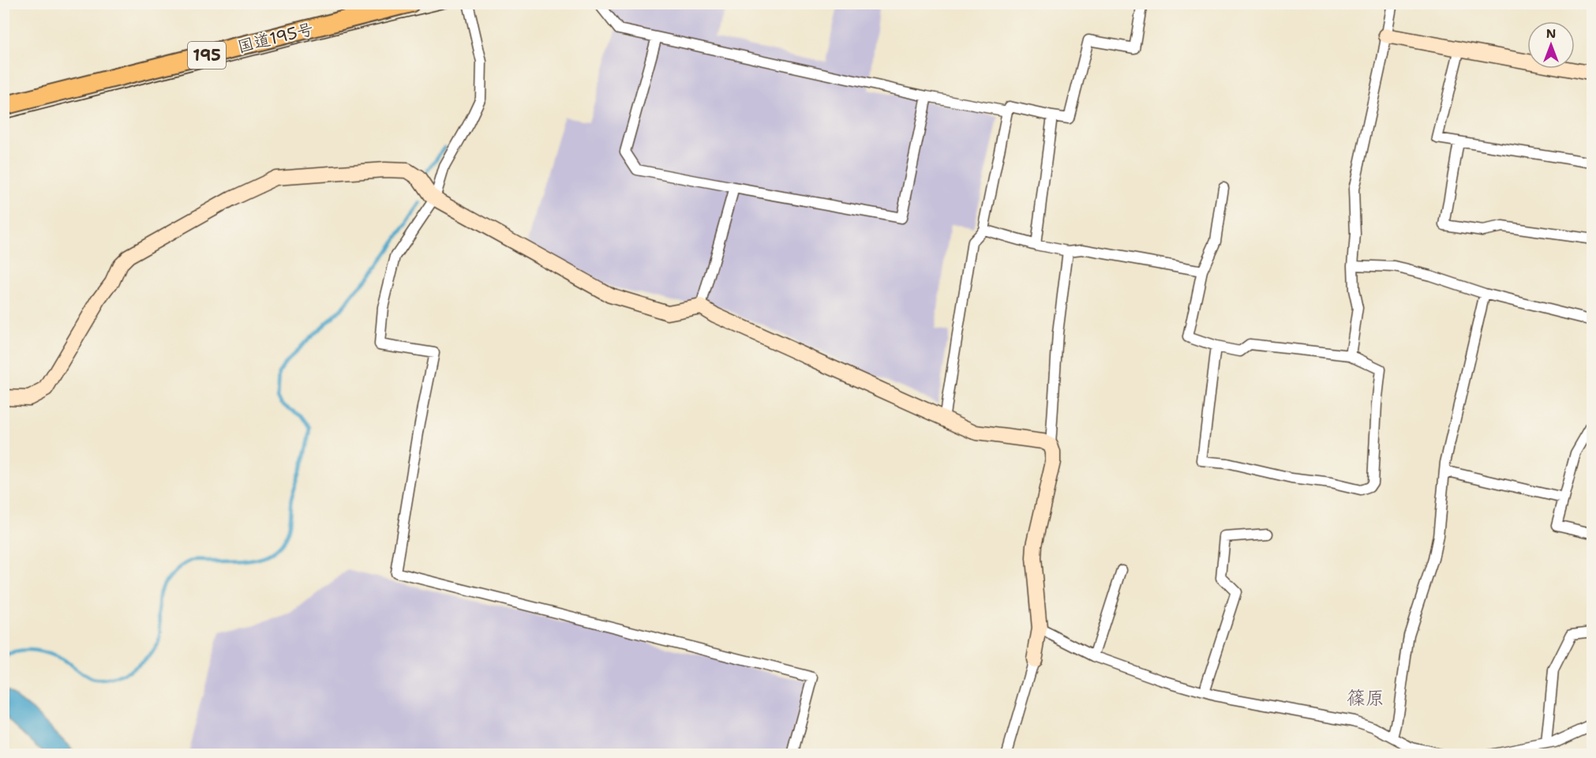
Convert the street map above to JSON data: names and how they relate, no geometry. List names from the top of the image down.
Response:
{
  "streets": {
    "highway": ["国道195号", "195"]
  },
  "districts": ["篠原"],
  "north": "top"
}
